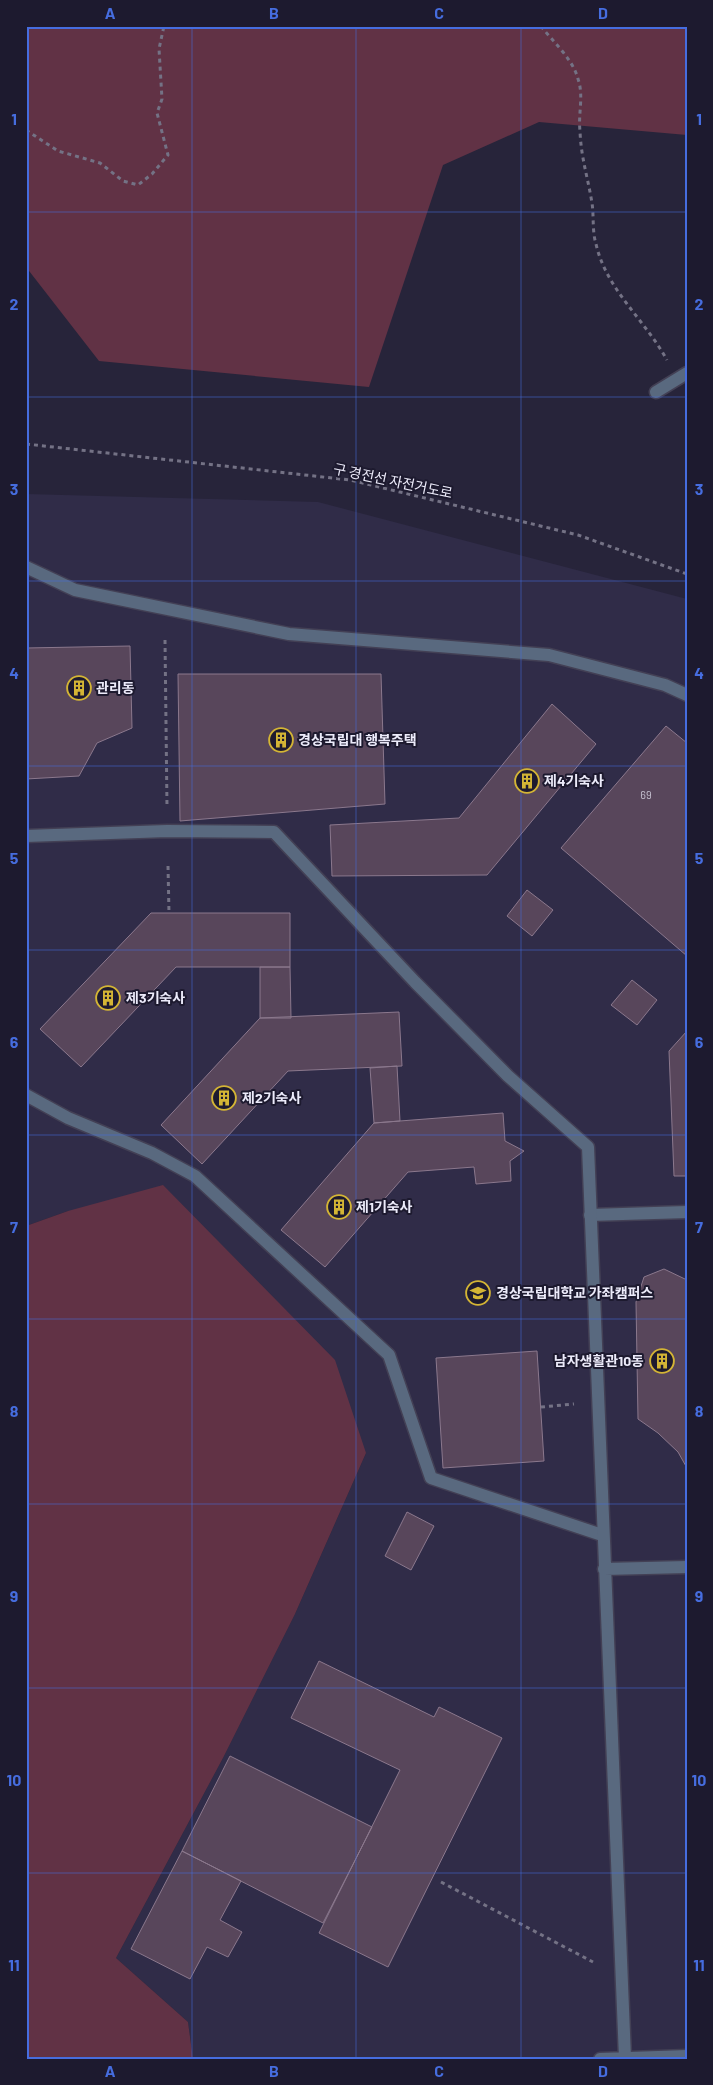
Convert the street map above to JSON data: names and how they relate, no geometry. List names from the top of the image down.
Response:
{
  "streets": {
    "path": ["구 경전선 자전거도로"]
  },
  "places": {
    "building": [
      "관리동",
      "경상국립대 행복주택",
      "제4기숙사",
      "제3기숙사",
      "제2기숙사",
      "제1기숙사",
      "남자생활관10동"
    ],
    "school or university": ["경상국립대학교 가좌캠퍼스"]
  },
  "house_numbers": ["69"],
  "grid": {
    "columns": [
      "A",
      "B",
      "C",
      "D"
    ],
    "rows": [
      "1",
      "2",
      "3",
      "4",
      "5",
      "6",
      "7",
      "8",
      "9",
      "10",
      "11"
    ]
  }
}
